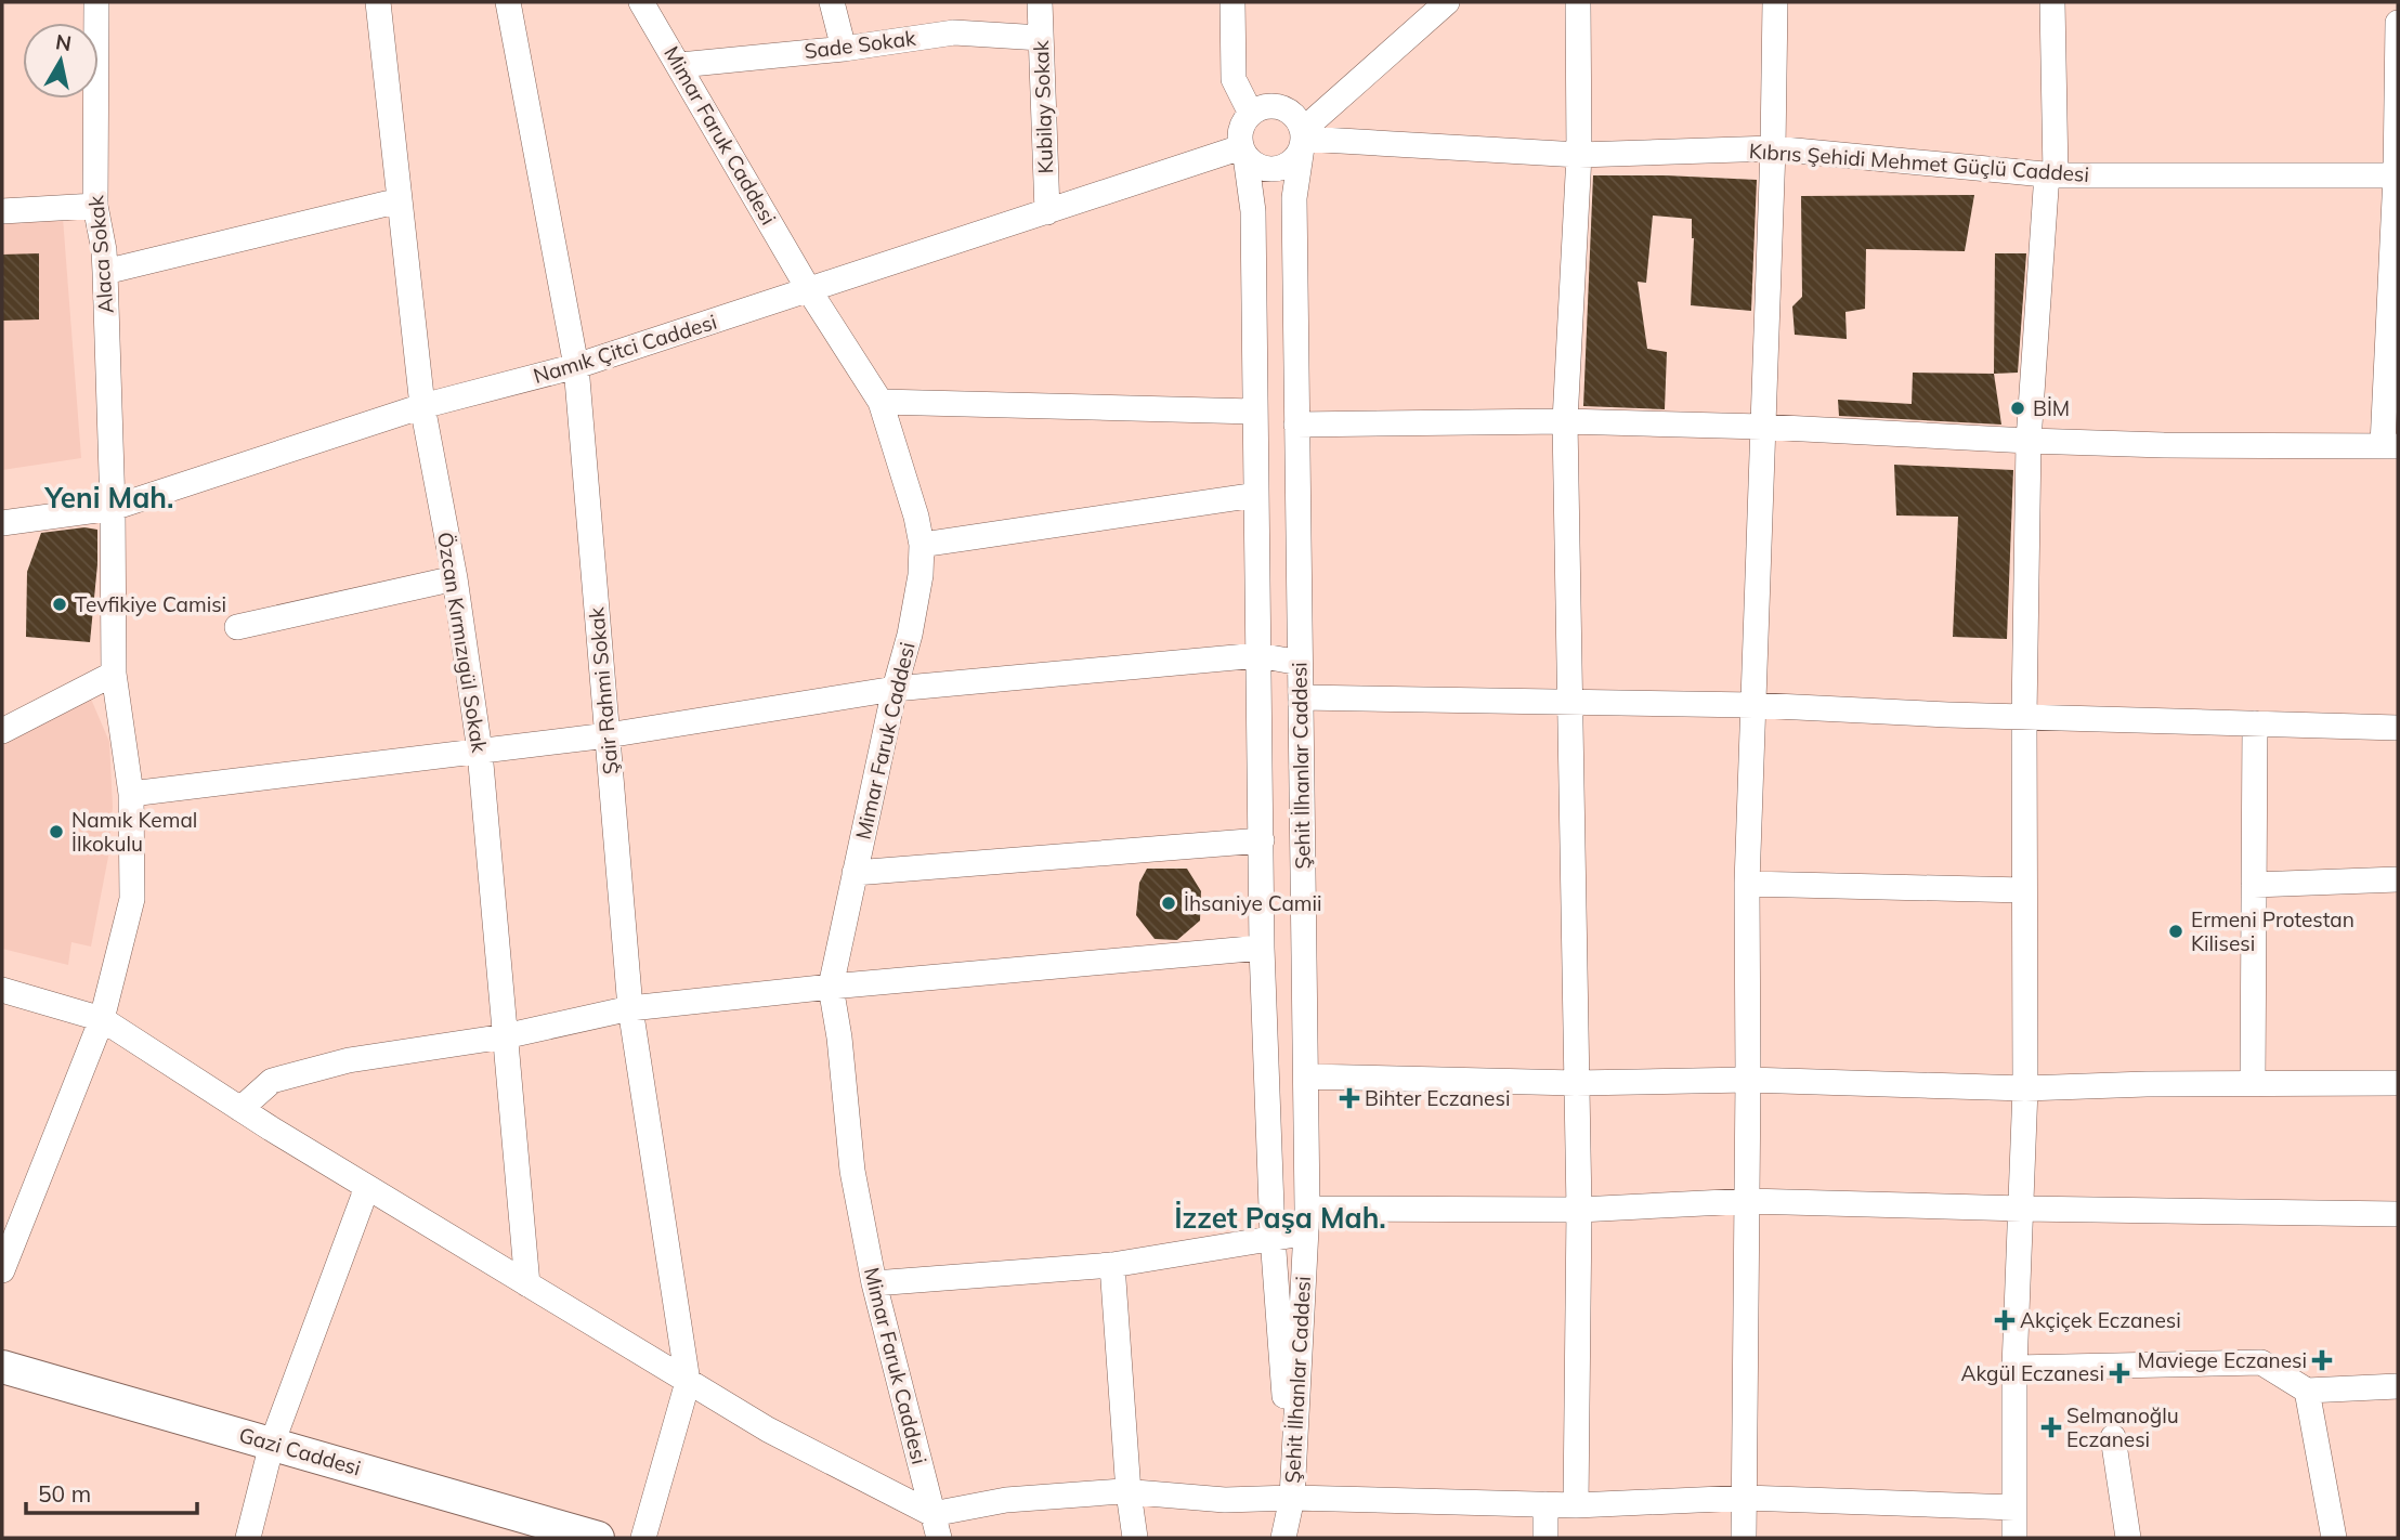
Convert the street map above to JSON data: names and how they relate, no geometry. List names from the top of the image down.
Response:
{
  "streets": {
    "main road": ["Gazi Caddesi"],
    "street": [
      "Sade Sokak",
      "Kubilay Sokak",
      "Mimar Faruk Caddesi",
      "Kıbrıs Şehidi Mehmet Güçlü Caddesi",
      "Alaca Sokak",
      "Namık Çitci Caddesi",
      "Özcan Kırmızıgül Sokak",
      "Şair Rahmi Sokak",
      "Şehit İlhanlar Caddesi"
    ]
  },
  "crossings": [
    ["Sade Sokak", "Kubilay Sokak"],
    ["Sade Sokak", "Mimar Faruk Caddesi"],
    ["Kubilay Sokak", "Namık Çitci Caddesi"],
    ["Mimar Faruk Caddesi", "Namık Çitci Caddesi"],
    ["Kıbrıs Şehidi Mehmet Güçlü Caddesi", "Namık Çitci Caddesi"],
    ["Kıbrıs Şehidi Mehmet Güçlü Caddesi", "Şehit İlhanlar Caddesi"],
    ["Alaca Sokak", "Namık Çitci Caddesi"],
    ["Namık Çitci Caddesi", "Özcan Kırmızıgül Sokak"],
    ["Namık Çitci Caddesi", "Şair Rahmi Sokak"],
    ["Namık Çitci Caddesi", "Şehit İlhanlar Caddesi"]
  ],
  "districts": ["Yeni Mah.", "İzzet Paşa Mah."],
  "places": {
    "other": [
      "BİM",
      "Tevfikiye Camisi",
      "Namık Kemal İlkokulu",
      "İhsaniye Camii",
      "Ermeni Protestan Kilisesi"
    ],
    "health": [
      "Bihter Eczanesi",
      "Akçiçek Eczanesi",
      "Maviege Eczanesi",
      "Akgül Eczanesi",
      "Selmanoğlu Eczanesi"
    ]
  },
  "scale_bar": "50 m",
  "north": "top"
}
